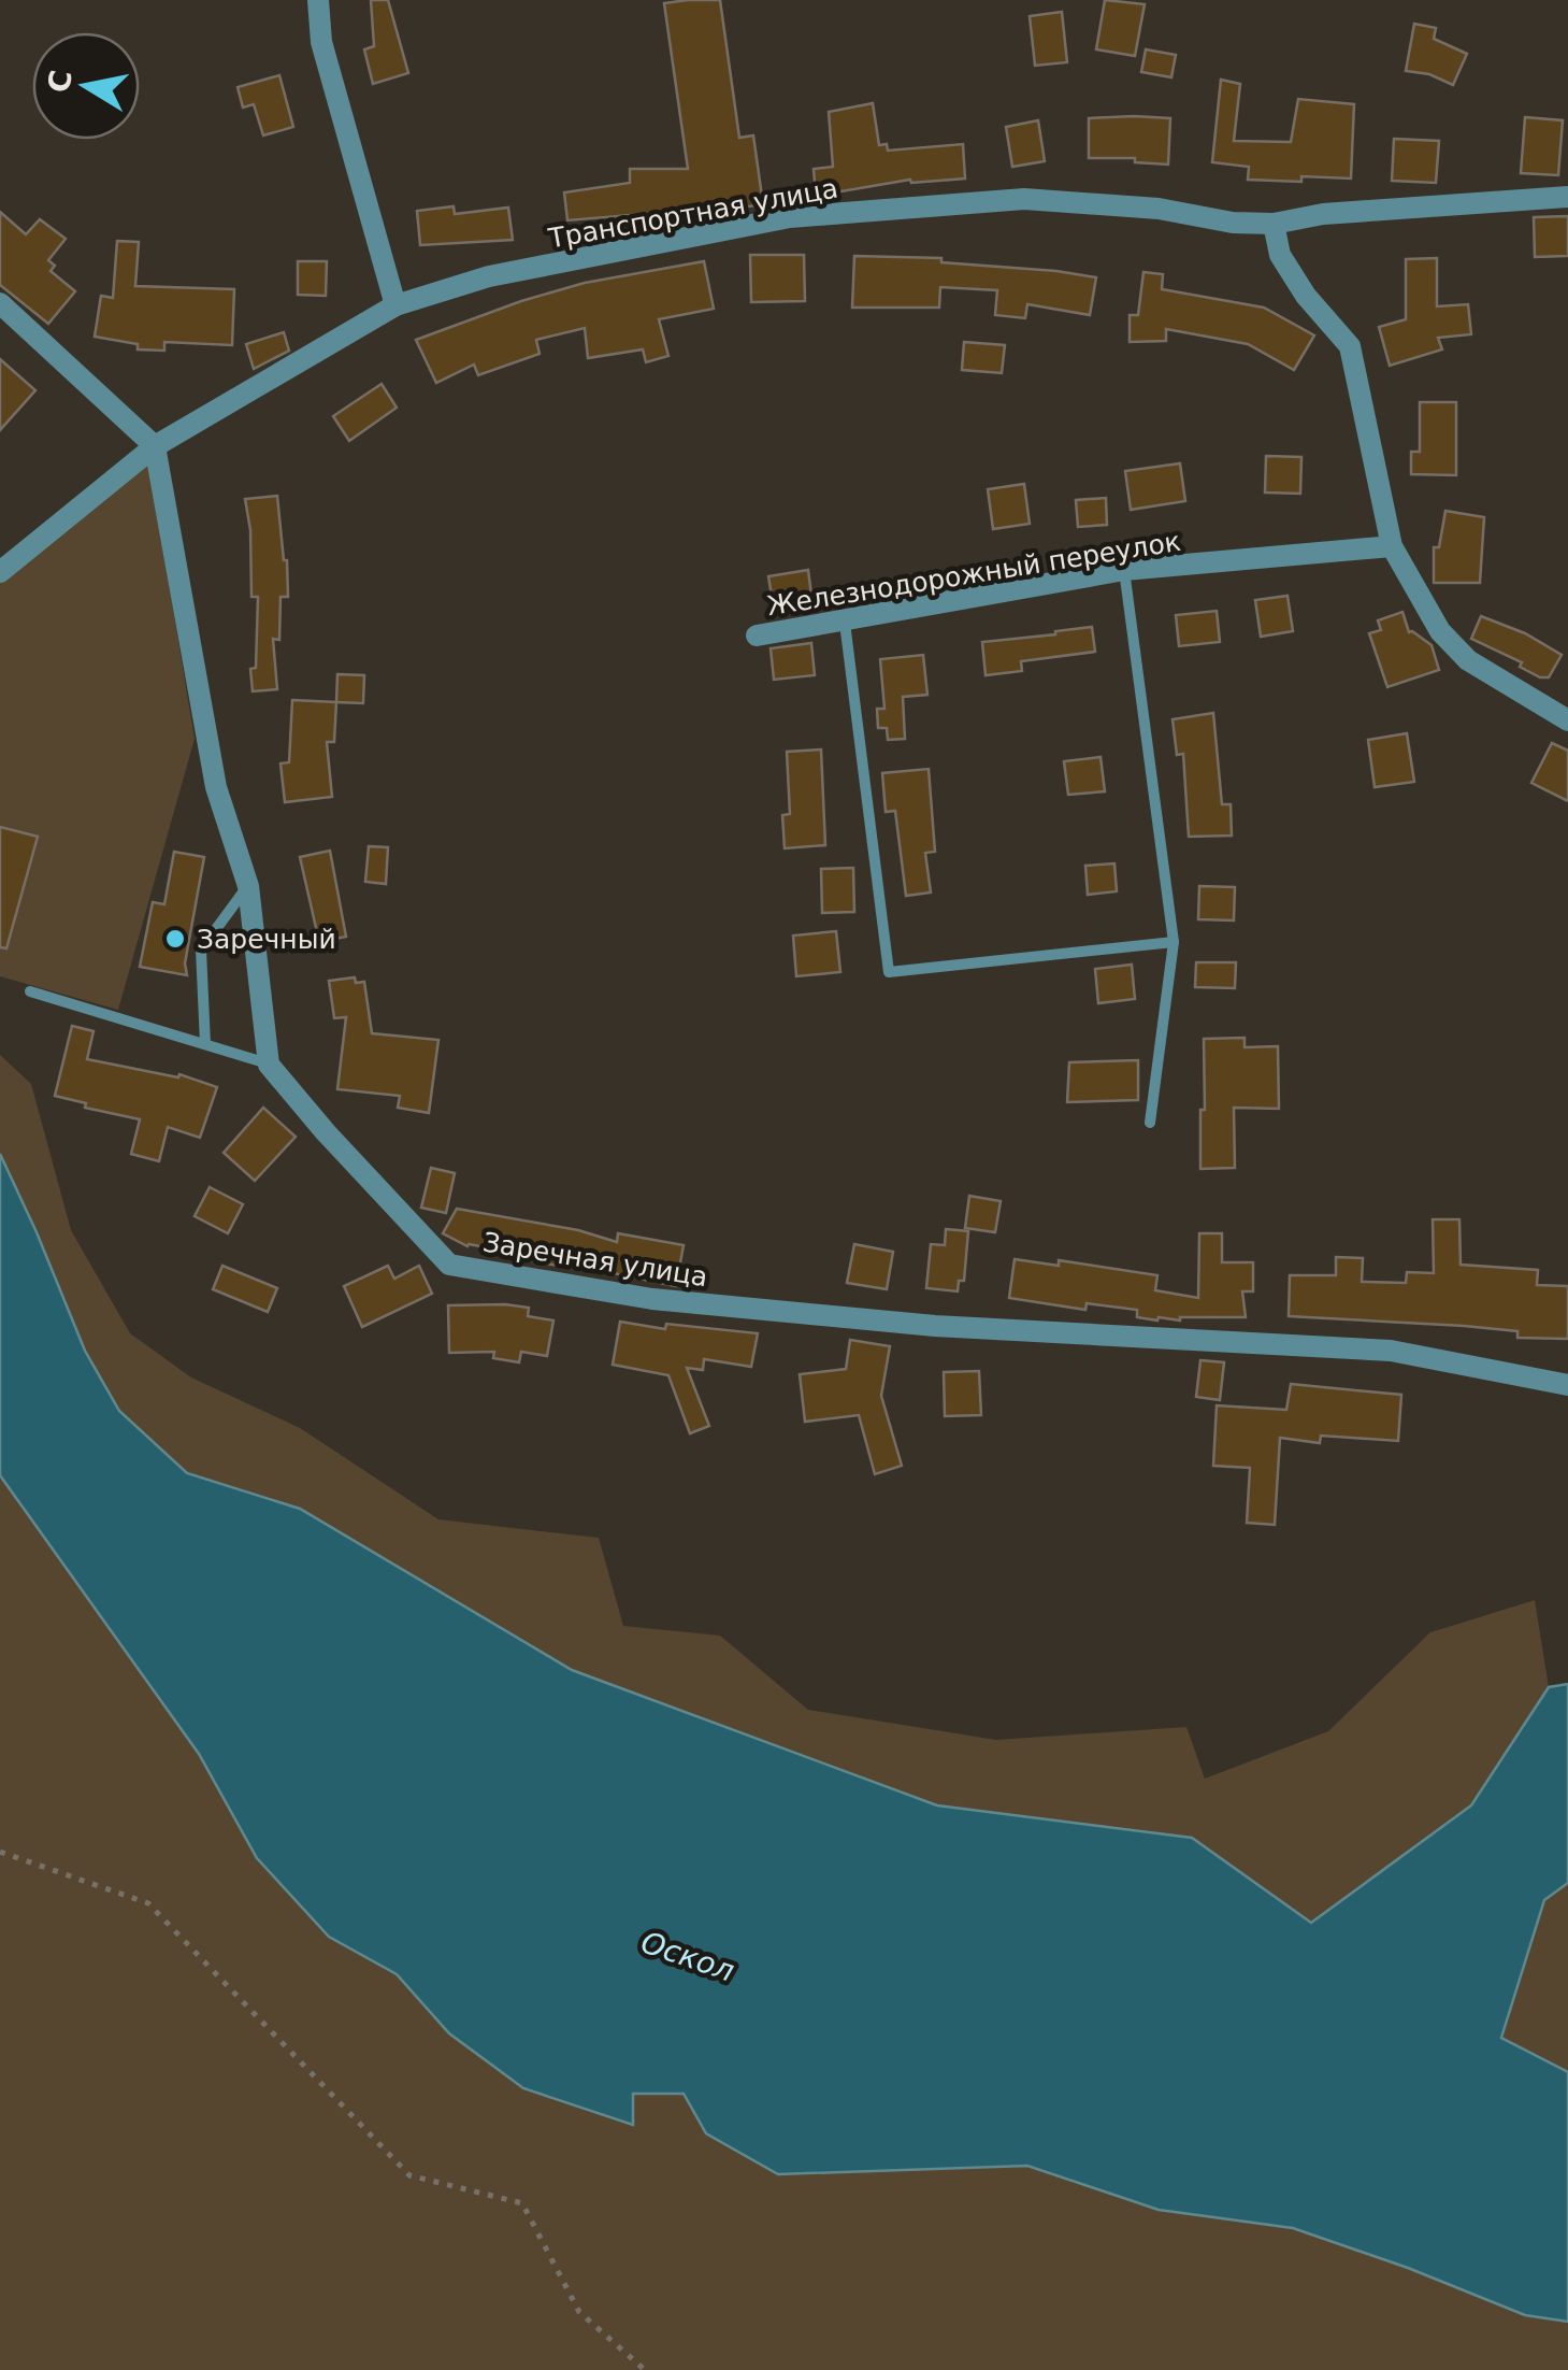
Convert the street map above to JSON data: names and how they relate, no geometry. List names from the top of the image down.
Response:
{
  "streets": {
    "street": ["Транспортная улица", "Железнодорожный переулок", "Заречная улица"]
  },
  "water": ["Оскол"],
  "places": ["Заречный"],
  "north": "left"
}
